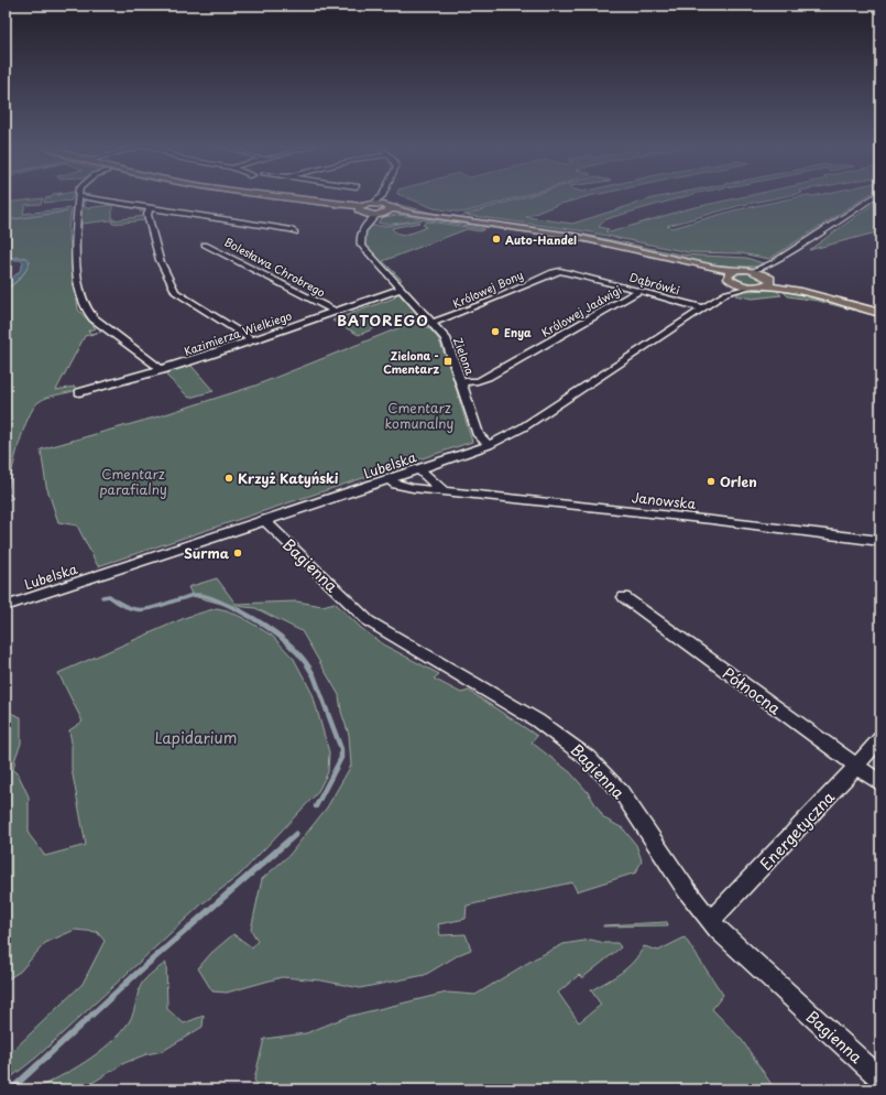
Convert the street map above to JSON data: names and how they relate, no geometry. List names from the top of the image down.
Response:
{
  "streets": {
    "street": [
      "Bolesława Chrobrego",
      "Dąbrówki",
      "Królowej Bony",
      "Królowej Jadwigi",
      "Kazimierza Wielkiego",
      "Zielona",
      "Lubelska",
      "Janowska",
      "Bagienna",
      "Północna",
      "Energetyczna"
    ]
  },
  "crossings": [
    ["Bolesława Chrobrego", "Kazimierza Wielkiego"],
    ["Dąbrówki", "Królowej Bony"],
    ["Dąbrówki", "Królowej Jadwigi"],
    ["Dąbrówki", "Lubelska"],
    ["Królowej Bony", "Zielona"],
    ["Królowej Jadwigi", "Zielona"],
    ["Kazimierza Wielkiego", "Zielona"],
    ["Zielona", "Lubelska"],
    ["Lubelska", "Janowska"],
    ["Lubelska", "Bagienna"],
    ["Bagienna", "Energetyczna"],
    ["Północna", "Energetyczna"]
  ],
  "districts": ["BATOREGO"],
  "parks": ["Cmentarz komunalny", "Cmentarz parafialny", "Lapidarium"],
  "places": {
    "other": [
      "Auto-Handel",
      "Enya",
      "Krzyż Katyński",
      "Orlen",
      "Surma"
    ],
    "transit": ["Zielona - Cmentarz"]
  }
}
